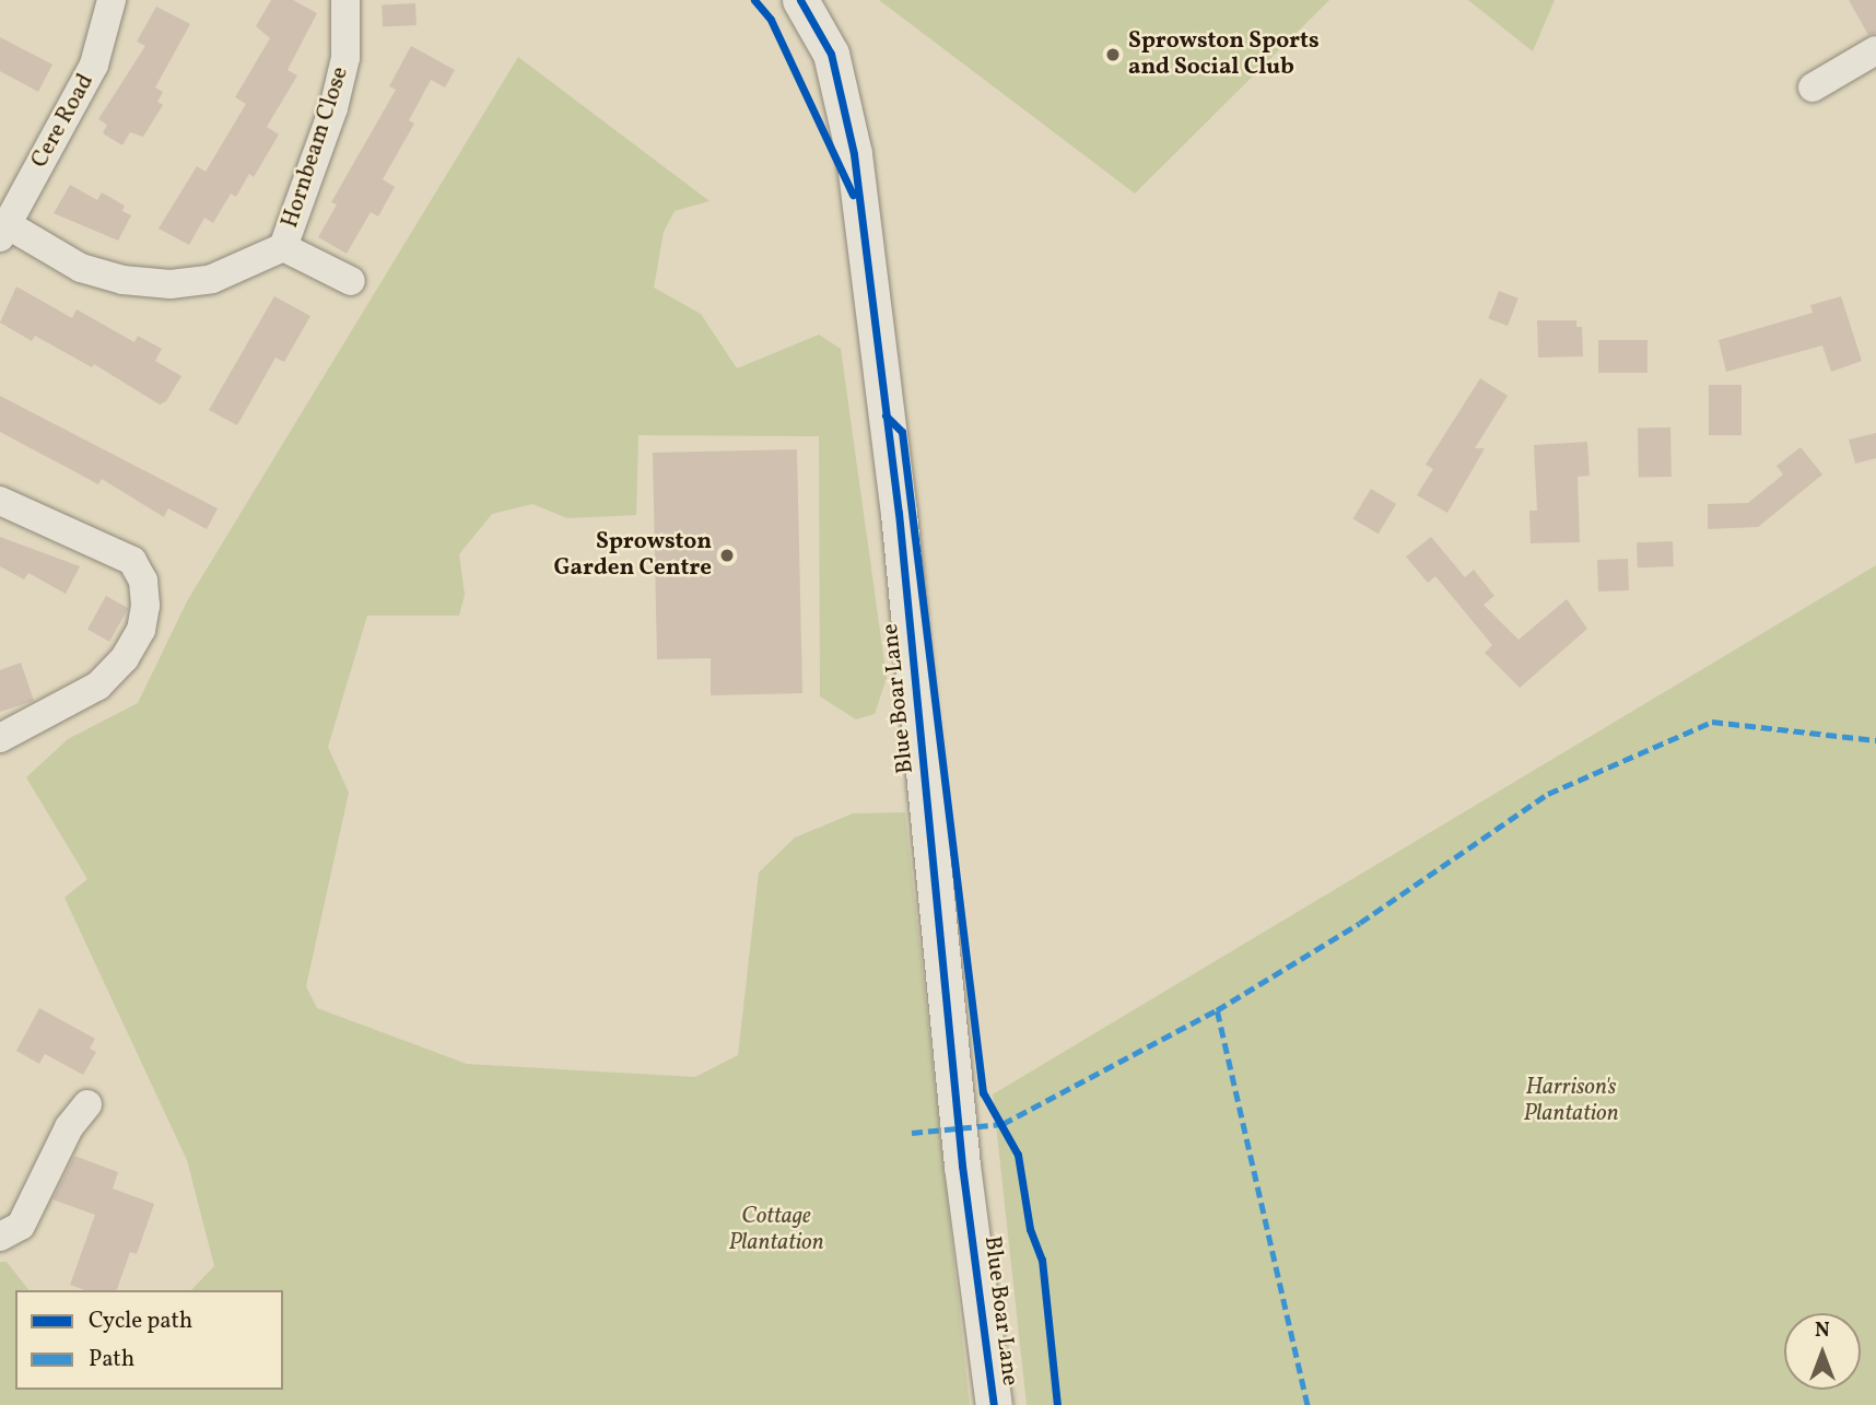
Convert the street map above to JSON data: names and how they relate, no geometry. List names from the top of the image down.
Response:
{
  "streets": {
    "street": ["Cere Road", "Hornbeam Close", "Blue Boar Lane"]
  },
  "crossings": [
    ["Cere Road", "Hornbeam Close"]
  ],
  "parks": ["Harrison's Plantation", "Cottage Plantation"],
  "places": ["Sprowston Sports and Social Club", "Sprowston Garden Centre"],
  "legend": ["Cycle path", "Path"],
  "north": "top"
}
